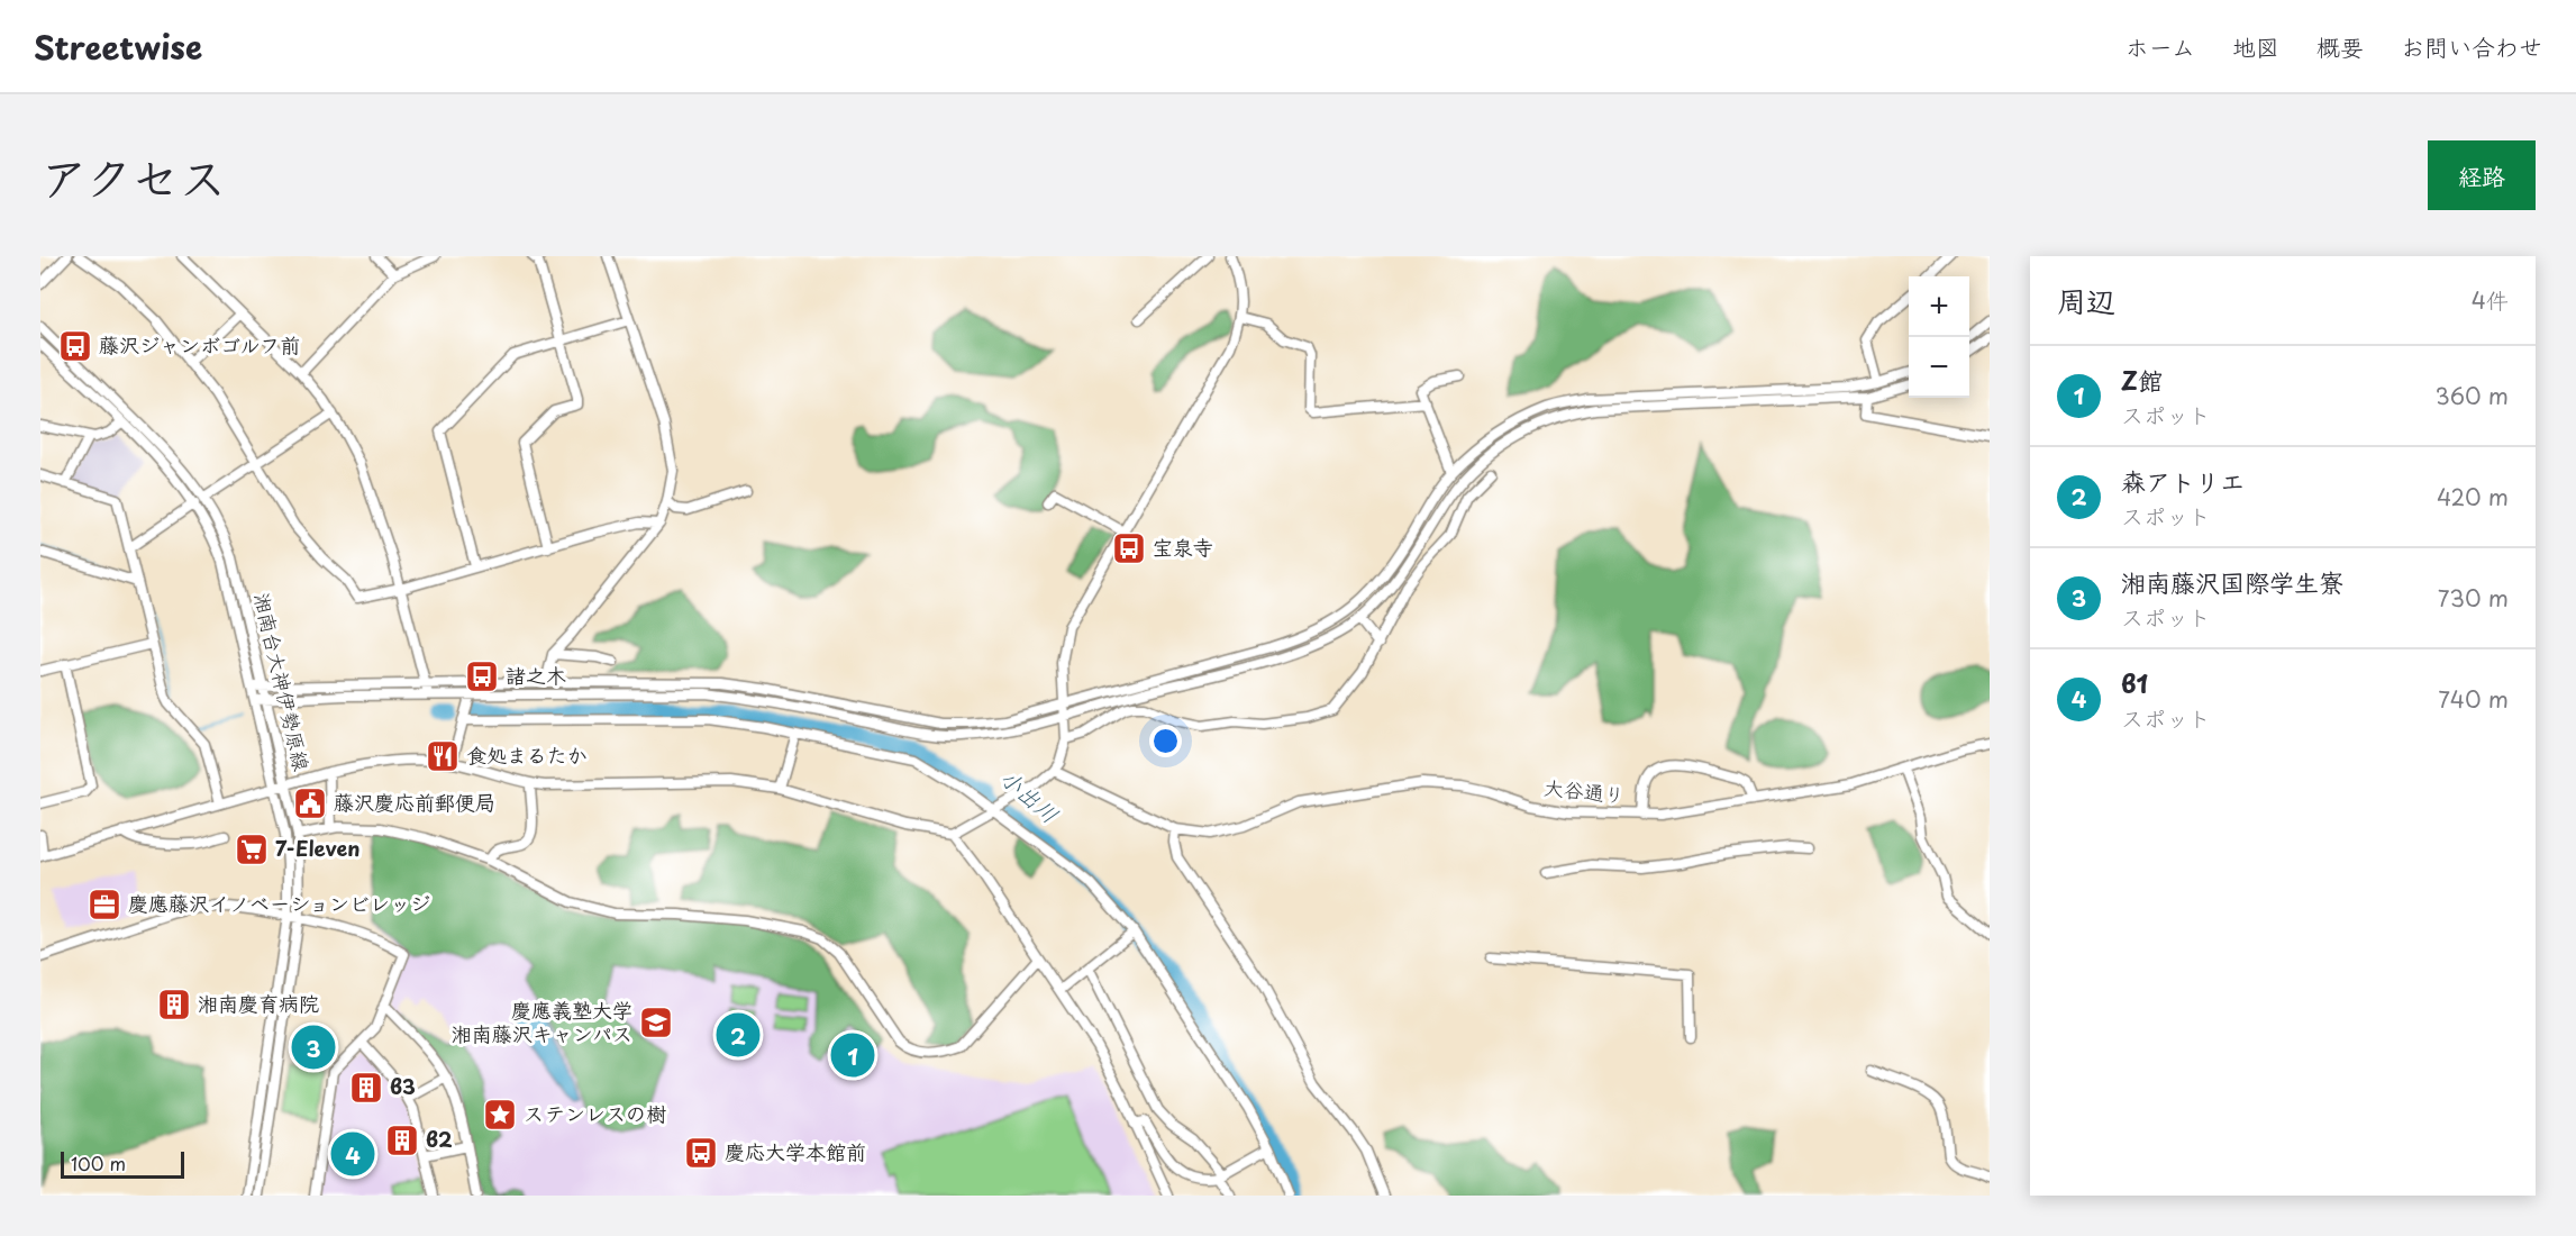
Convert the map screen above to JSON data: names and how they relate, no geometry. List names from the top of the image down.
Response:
{
  "streets": {
    "street": ["湘南台大神伊勢原線", "大谷通り"]
  },
  "water": ["小出川"],
  "places": {
    "bus stop": [
      "藤沢ジャンボゴルフ前",
      "宝泉寺",
      "諸之木",
      "慶応大学本館前"
    ],
    "restaurant": ["食処まるたか"],
    "public building": ["藤沢慶応前郵便局"],
    "supermarket": ["7-Eleven"],
    "office": ["慶應藤沢イノベーションビレッジ"],
    "building": ["湘南慶育病院", "β3", "β2"],
    "school or university": ["慶應義塾大学 湘南藤沢キャンパス"],
    "place": ["ステンレスの樹"]
  },
  "scale_bar": "100 m",
  "page": {
    "header": "Streetwise",
    "nav": [
      "ホーム",
      "地図",
      "概要",
      "お問い合わせ"
    ],
    "title": "アクセス",
    "buttons": "経路",
    "heading": ["周辺", "4件"],
    "map_buttons": ["+", "−"],
    "list": [
      {
        "mark": "1",
        "name": "Ζ館",
        "note": "スポット",
        "value": "360 m"
      },
      {
        "mark": "2",
        "name": "森アトリエ",
        "note": "スポット",
        "value": "420 m"
      },
      {
        "mark": "3",
        "name": "湘南藤沢国際学生寮",
        "note": "スポット",
        "value": "730 m"
      },
      {
        "mark": "4",
        "name": "β1",
        "note": "スポット",
        "value": "740 m"
      }
    ],
    "pins": [
      "2",
      "3",
      "1",
      "4"
    ],
    "scale": "100 m"
  }
}
